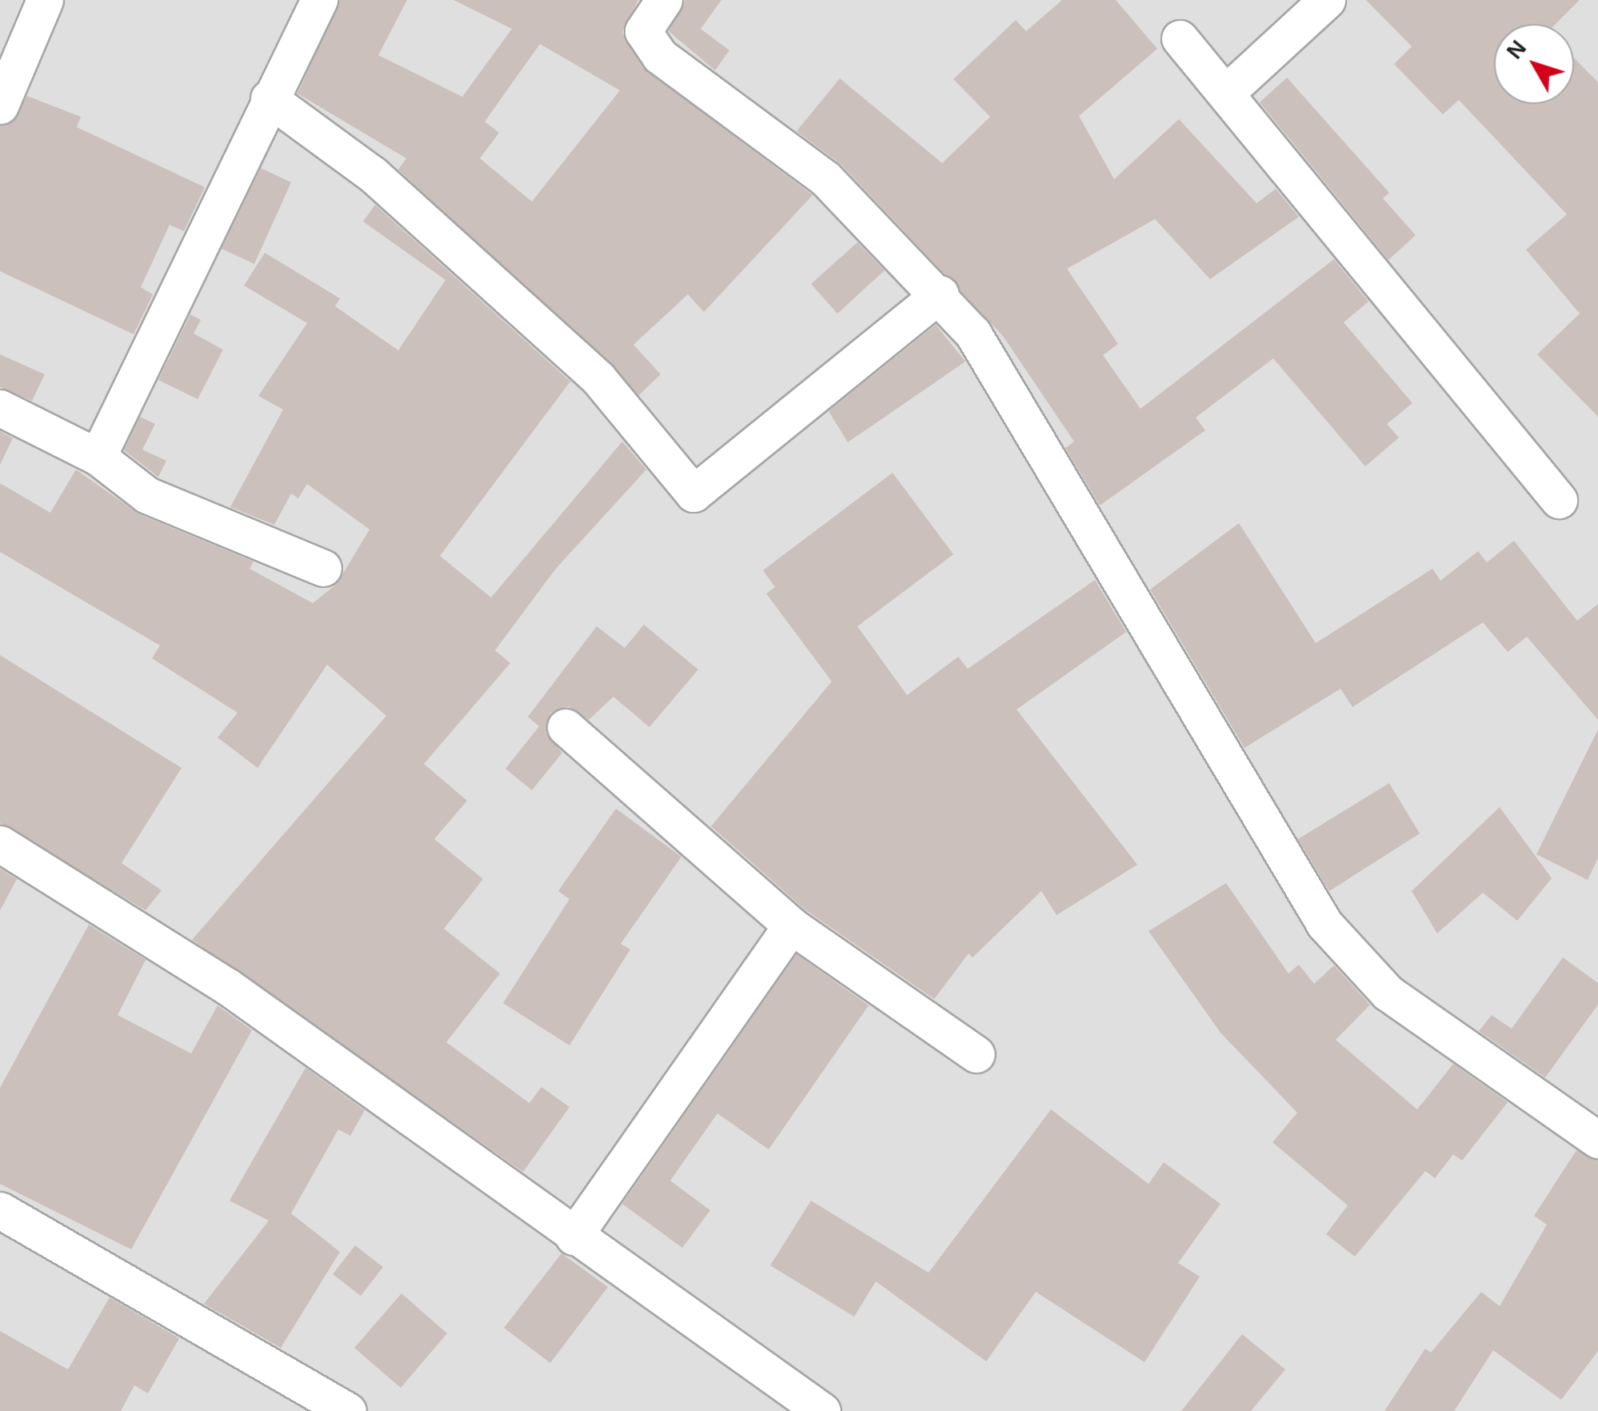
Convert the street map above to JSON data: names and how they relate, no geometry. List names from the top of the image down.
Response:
{
  "north": "top left"
}
